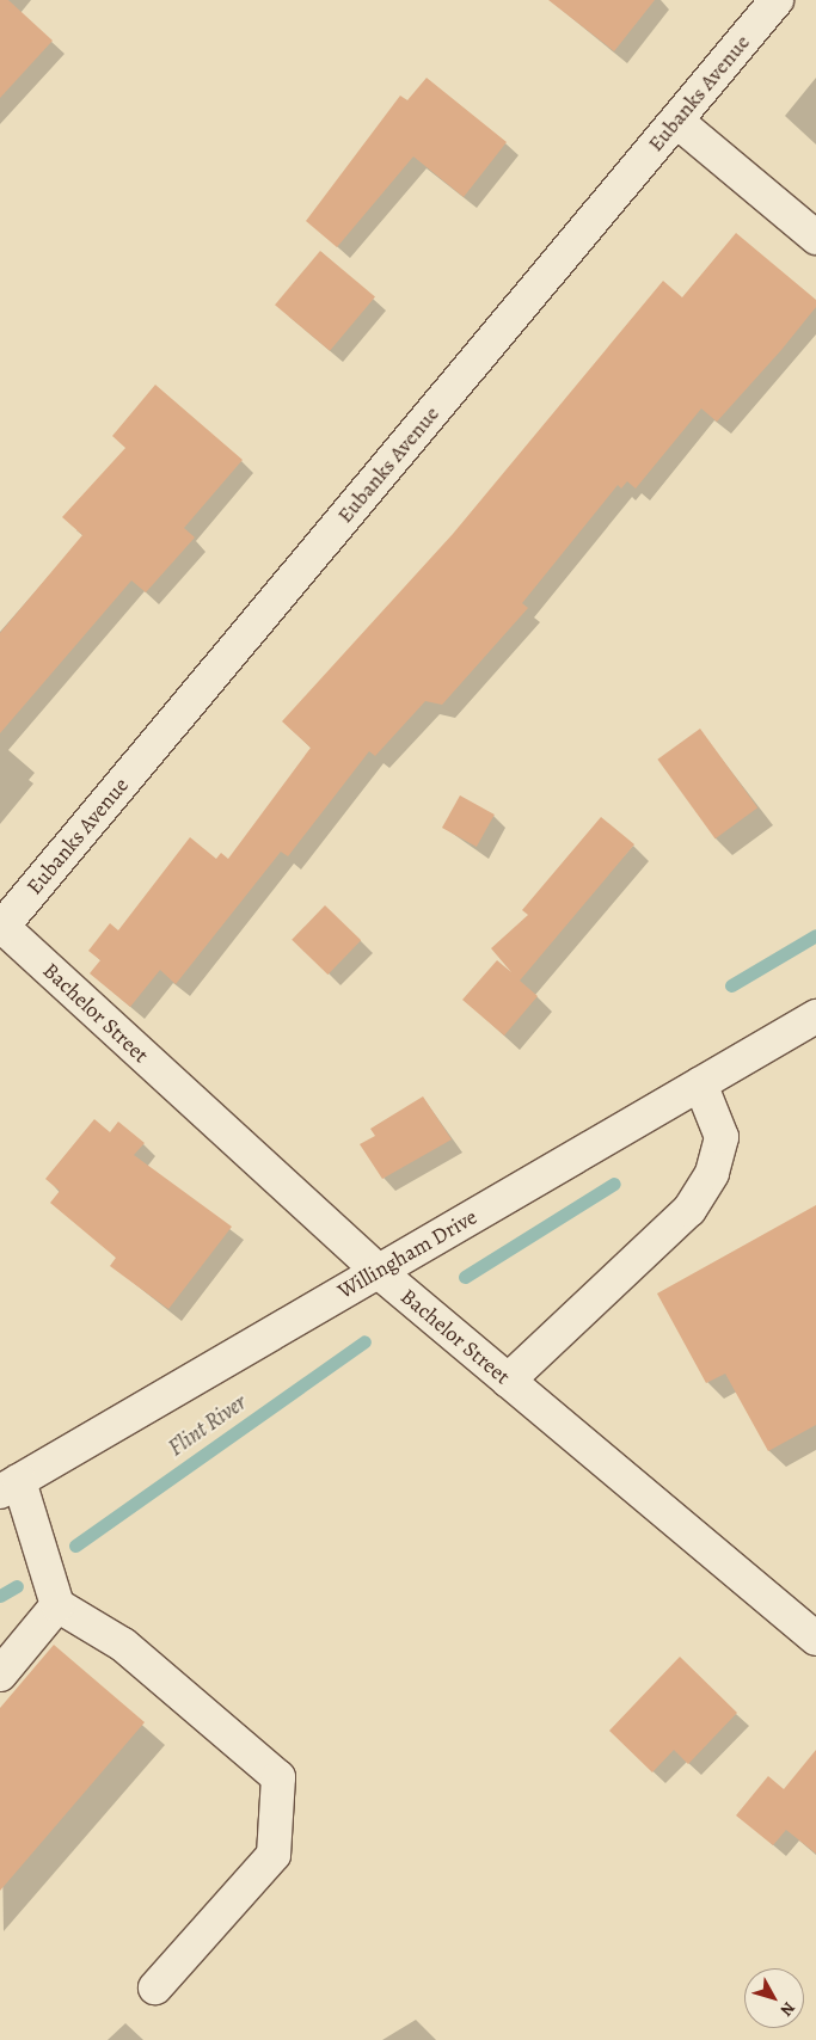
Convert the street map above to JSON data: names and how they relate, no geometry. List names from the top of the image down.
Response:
{
  "streets": {
    "street": ["Eubanks Avenue", "Bachelor Street", "Willingham Drive"]
  },
  "crossings": [
    ["Eubanks Avenue", "Bachelor Street"],
    ["Bachelor Street", "Willingham Drive"]
  ],
  "water": ["Flint River"],
  "north": "bottom right"
}
